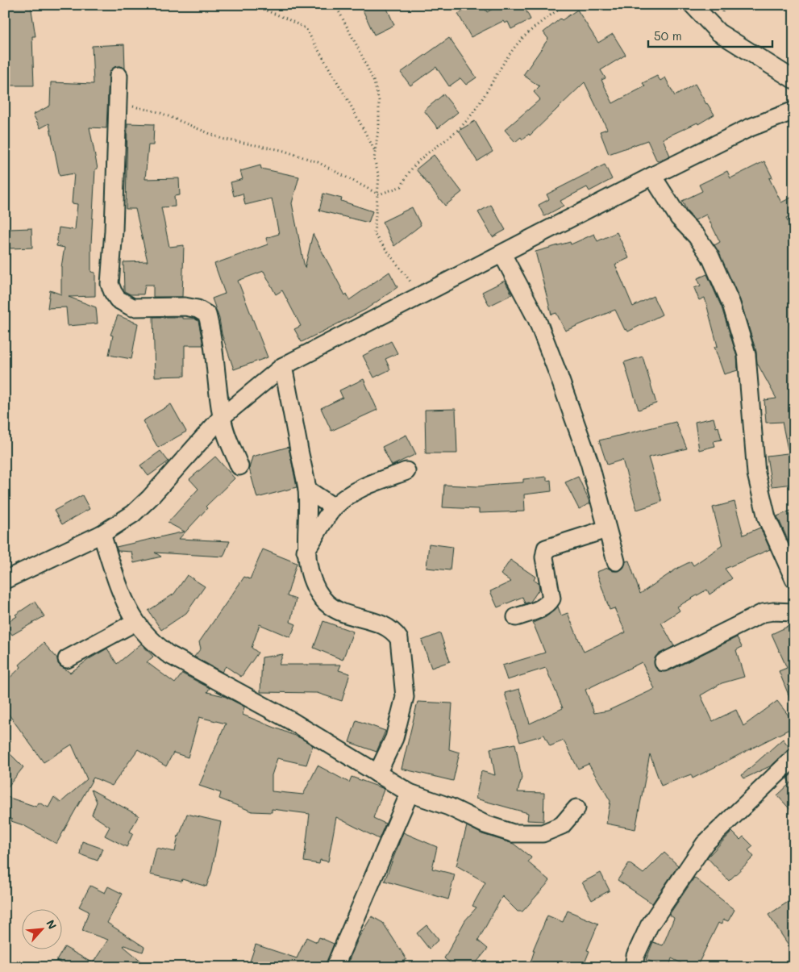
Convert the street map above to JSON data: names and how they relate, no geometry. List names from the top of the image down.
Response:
{
  "scale_bar": "50 m",
  "north": "top right"
}
